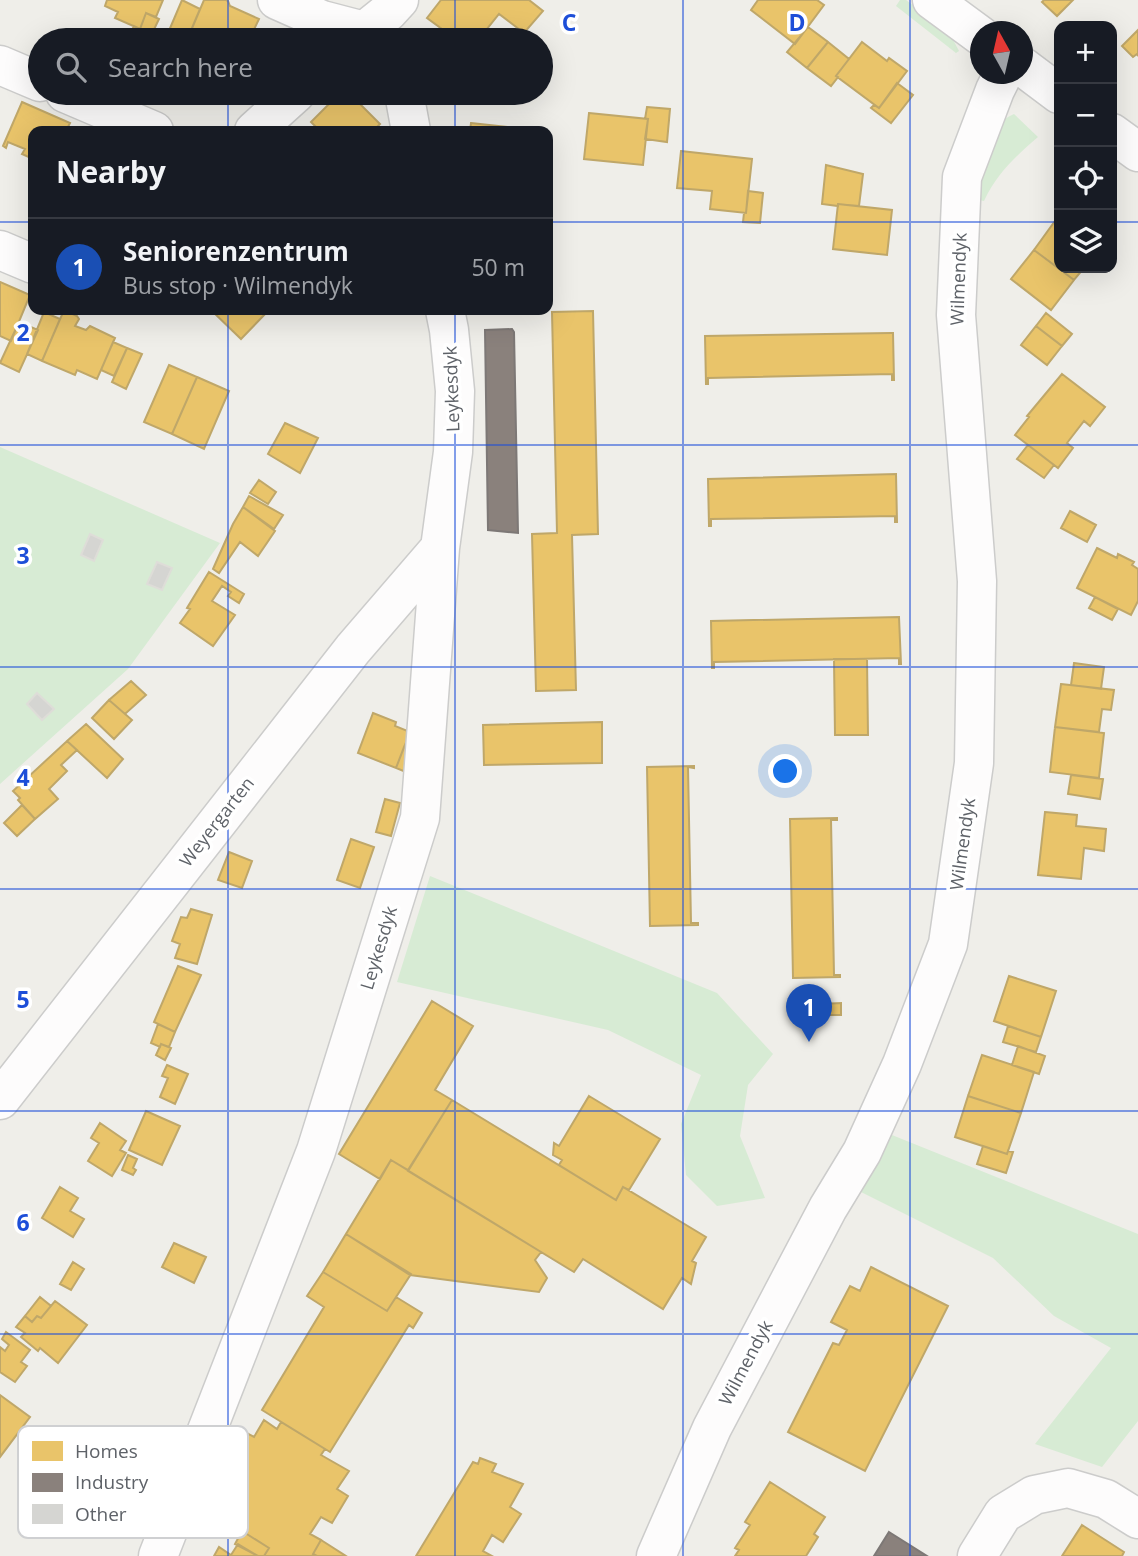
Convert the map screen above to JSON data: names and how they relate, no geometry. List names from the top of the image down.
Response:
{
  "streets": {
    "street": ["Wilmendyk", "Leykesdyk", "Weyergarten"]
  },
  "crossings": [
    ["Leykesdyk", "Weyergarten"]
  ],
  "legend": ["Homes", "Industry", "Other"],
  "north": "top",
  "page": {
    "map_buttons": ["+", "−"],
    "search": "Search here",
    "heading": "Nearby",
    "list": [
      {
        "mark": "1",
        "name": "Seniorenzentrum",
        "note": "Bus stop · Wilmendyk",
        "value": "50 m"
      }
    ],
    "pins": "1"
  },
  "grid": {
    "columns": ["C", "D"],
    "rows": [
      "2",
      "3",
      "4",
      "5",
      "6"
    ]
  }
}
